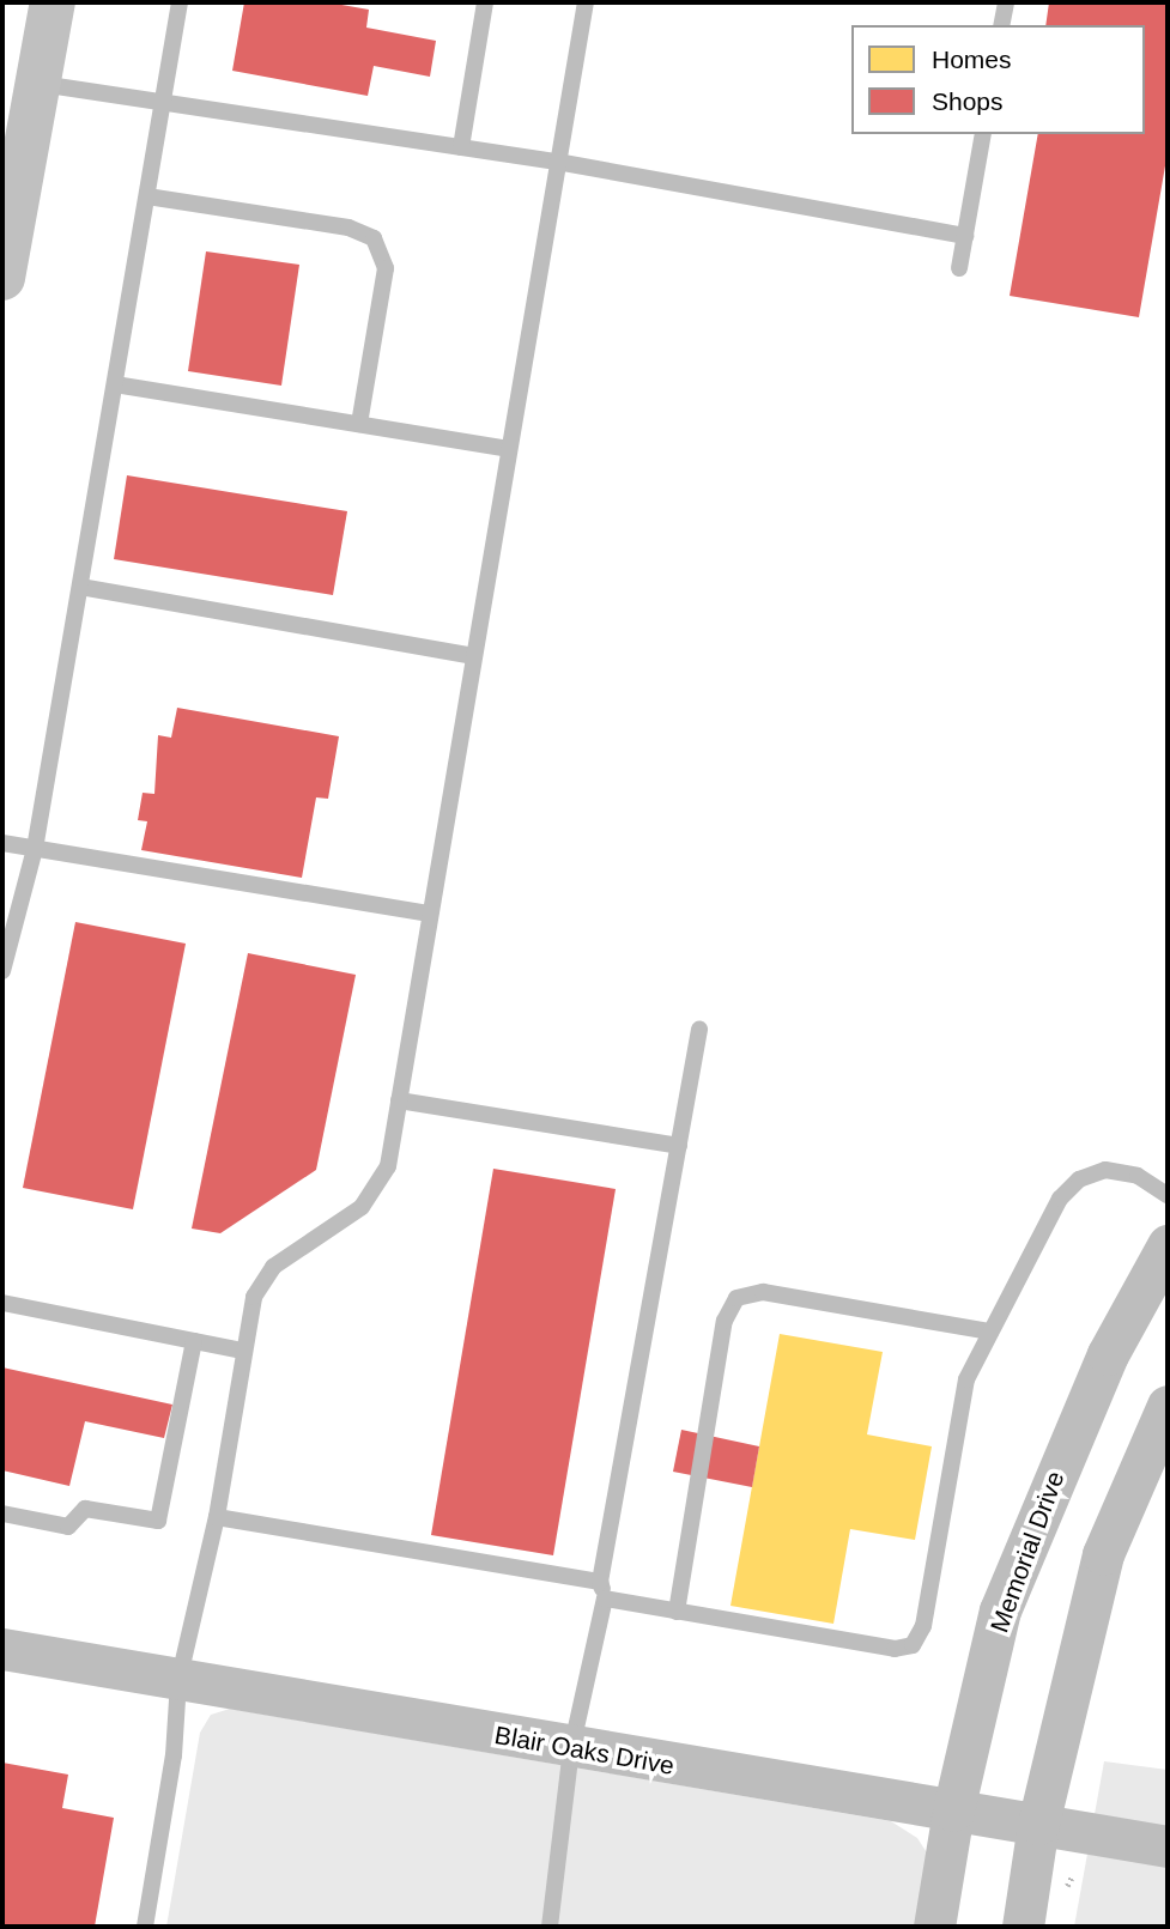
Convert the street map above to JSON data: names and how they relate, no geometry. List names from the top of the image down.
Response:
{
  "streets": {
    "street": ["Memorial Drive", "Blair Oaks Drive"]
  },
  "crossings": [
    ["Memorial Drive", "Blair Oaks Drive"]
  ],
  "legend": ["Homes", "Shops"]
}
